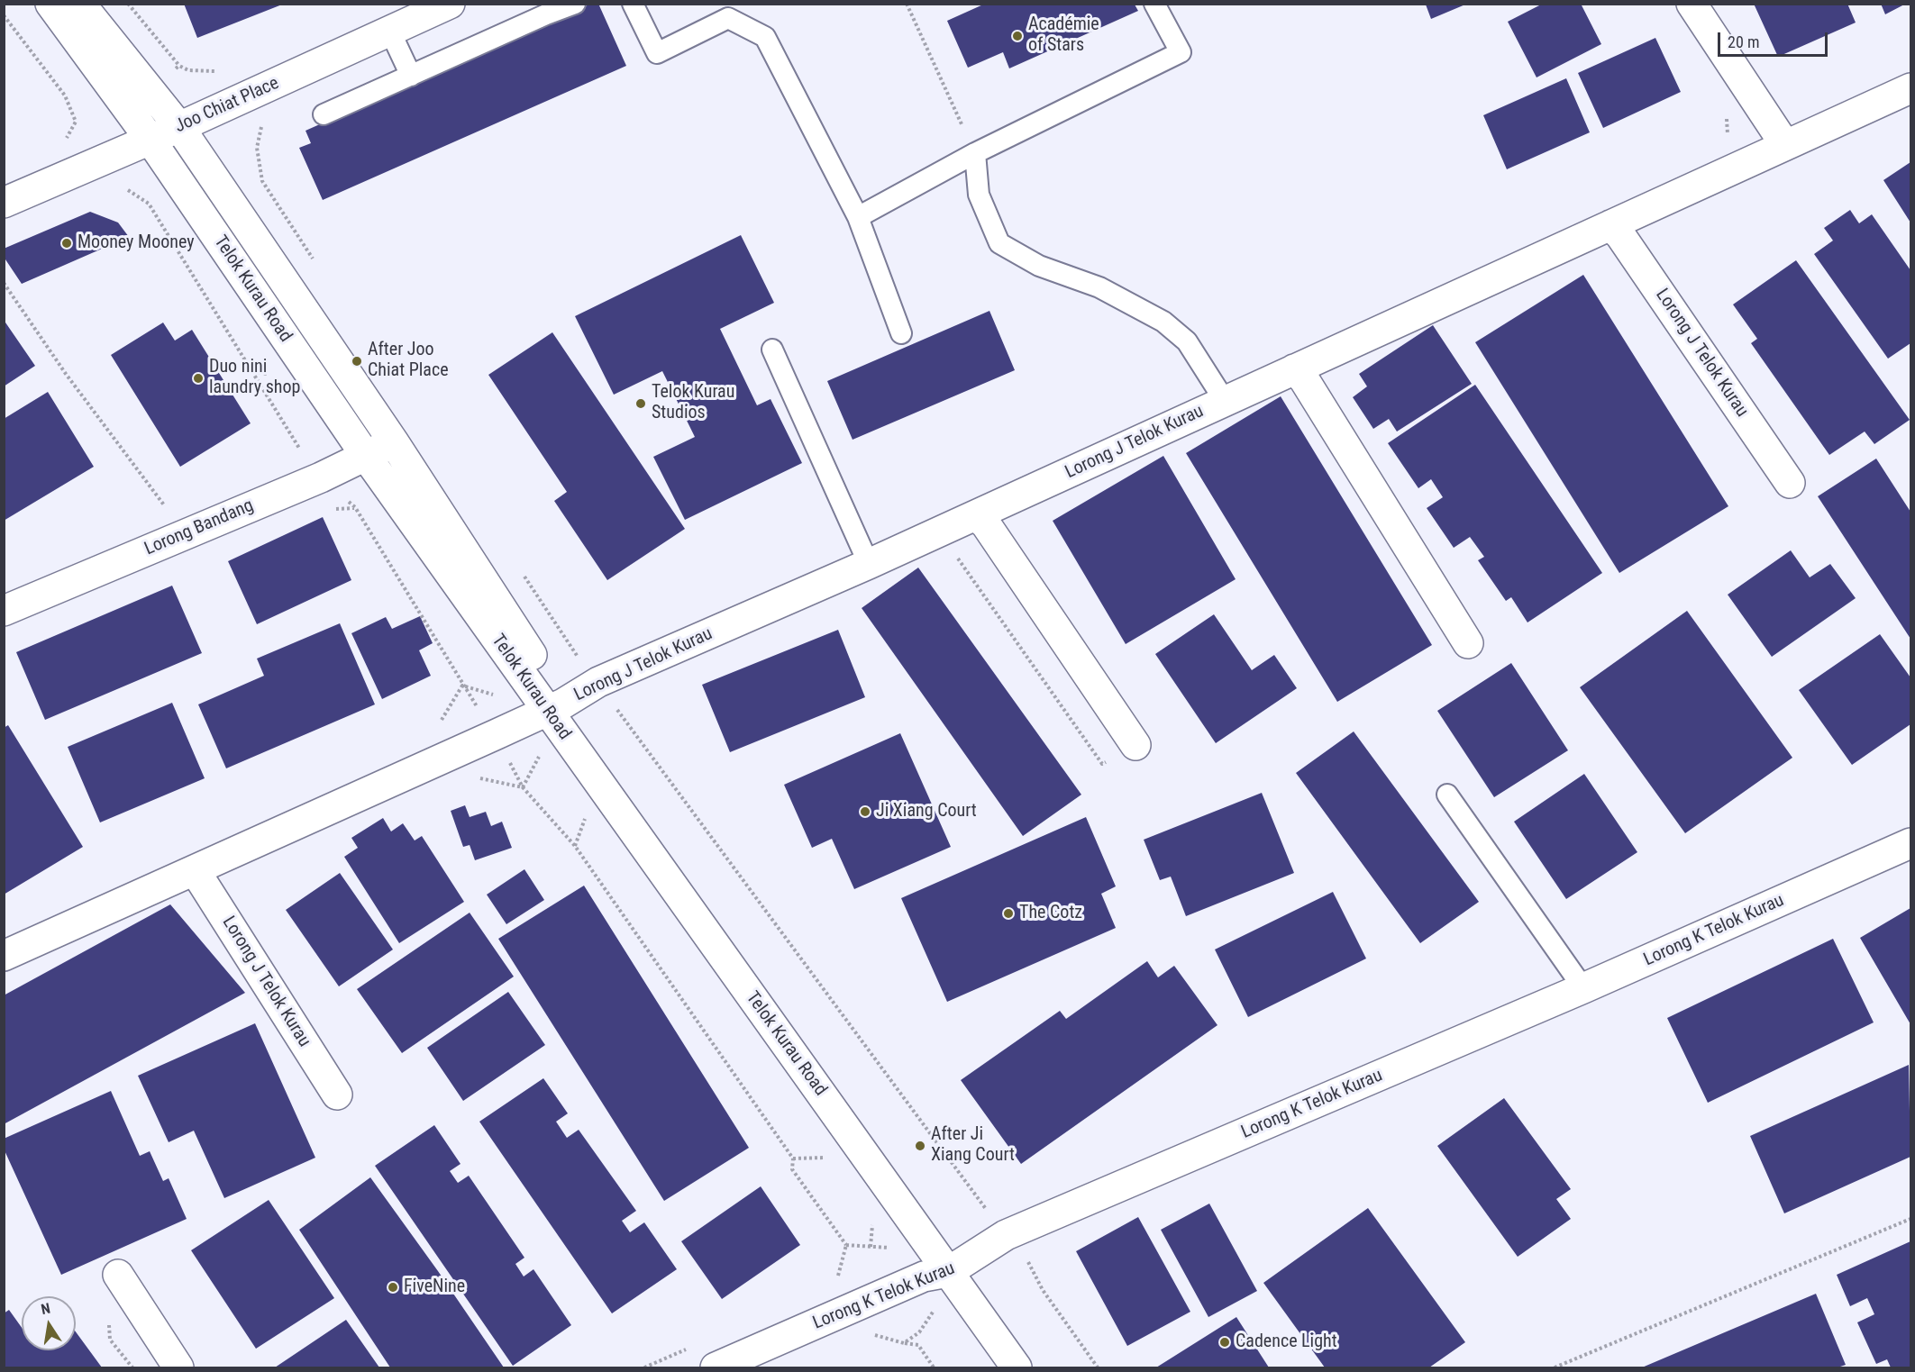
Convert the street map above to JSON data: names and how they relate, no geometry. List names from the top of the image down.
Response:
{
  "streets": {
    "street": [
      "Joo Chiat Place",
      "Telok Kurau Road",
      "Lorong J Telok Kurau",
      "Lorong Bandang",
      "Lorong K Telok Kurau"
    ]
  },
  "crossings": [
    ["Joo Chiat Place", "Telok Kurau Road"],
    ["Telok Kurau Road", "Lorong J Telok Kurau"],
    ["Telok Kurau Road", "Lorong Bandang"],
    ["Telok Kurau Road", "Lorong K Telok Kurau"]
  ],
  "places": [
    "Académie of Stars",
    "Mooney Mooney",
    "After Joo Chiat Place",
    "Duo nini laundry shop",
    "Telok Kurau Studios",
    "Ji Xiang Court",
    "The Cotz",
    "After Ji Xiang Court",
    "FiveNine",
    "Cadence Light"
  ],
  "scale_bar": "20 m",
  "north": "top"
}
